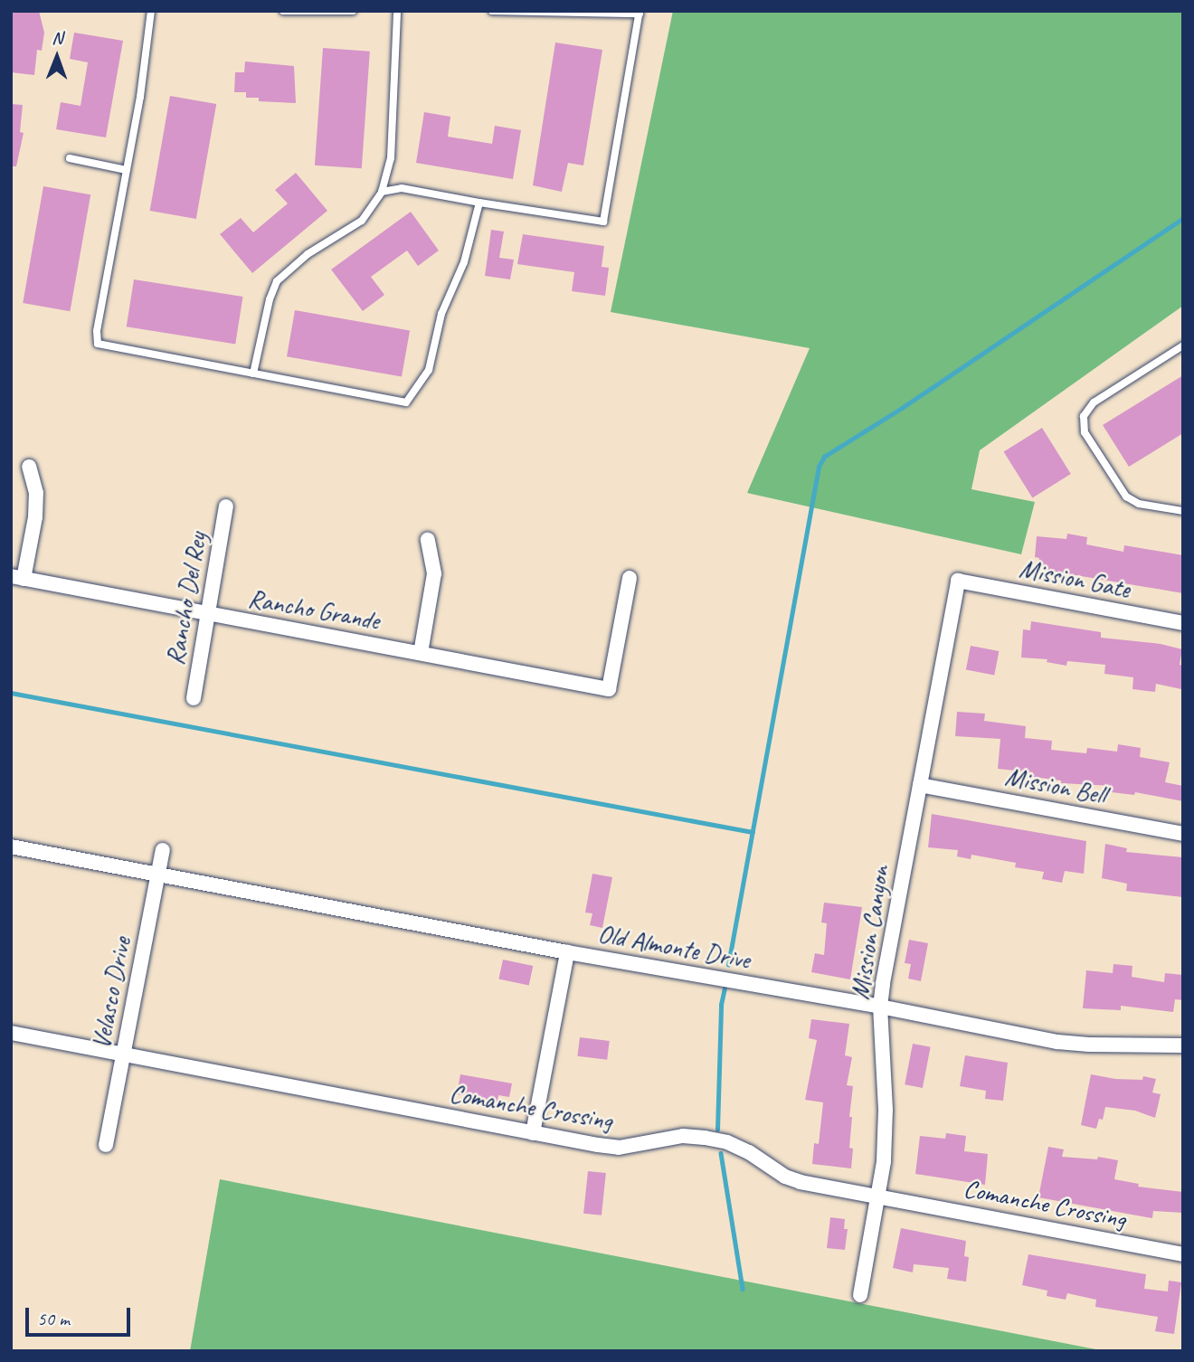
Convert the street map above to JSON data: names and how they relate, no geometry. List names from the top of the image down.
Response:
{
  "streets": {
    "street": [
      "Mission Gate",
      "Rancho Del Rey",
      "Rancho Grande",
      "Mission Bell",
      "Mission Canyon",
      "Old Almonte Drive",
      "Velasco Drive",
      "Comanche Crossing"
    ]
  },
  "crossings": [
    ["Mission Gate", "Mission Canyon"],
    ["Rancho Del Rey", "Rancho Grande"],
    ["Mission Bell", "Mission Canyon"],
    ["Mission Canyon", "Old Almonte Drive"],
    ["Mission Canyon", "Comanche Crossing"],
    ["Old Almonte Drive", "Velasco Drive"],
    ["Velasco Drive", "Comanche Crossing"]
  ],
  "scale_bar": "50 m",
  "north": "top"
}
